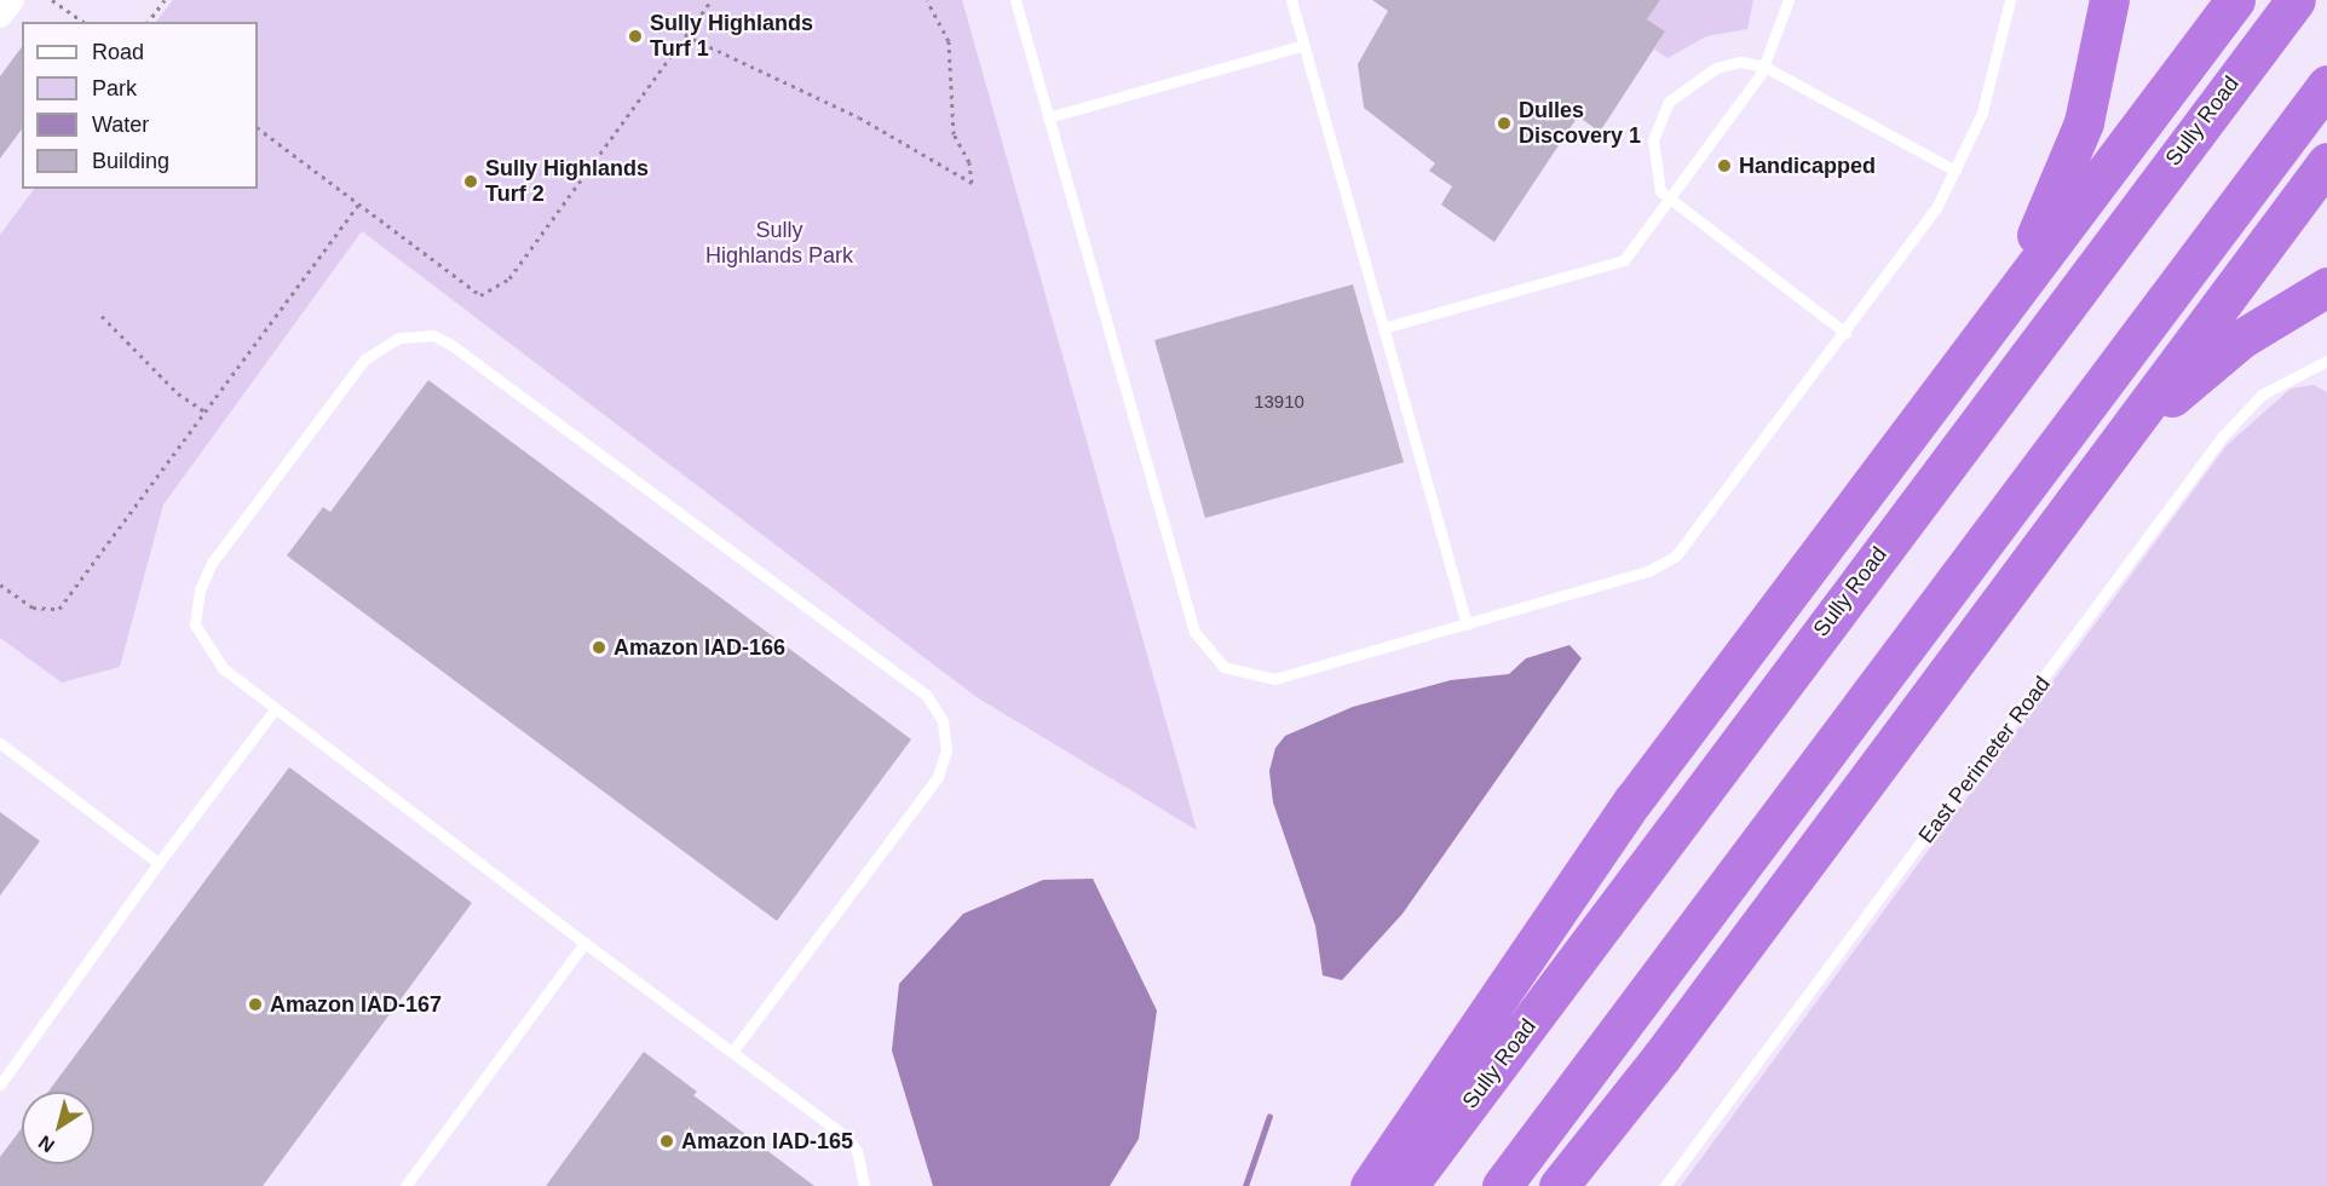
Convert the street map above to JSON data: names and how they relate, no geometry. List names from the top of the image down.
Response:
{
  "streets": {
    "highway": ["Sully Road"],
    "lane": ["East Perimeter Road"]
  },
  "parks": ["Sully Highlands Park"],
  "places": [
    "Sully Highlands Turf 1",
    "Dulles Discovery 1",
    "Handicapped",
    "Sully Highlands Turf 2",
    "Amazon IAD-166",
    "Amazon IAD-167",
    "Amazon IAD-165"
  ],
  "house_numbers": ["13910"],
  "legend": [
    "Road",
    "Park",
    "Water",
    "Building"
  ],
  "north": "bottom left"
}
